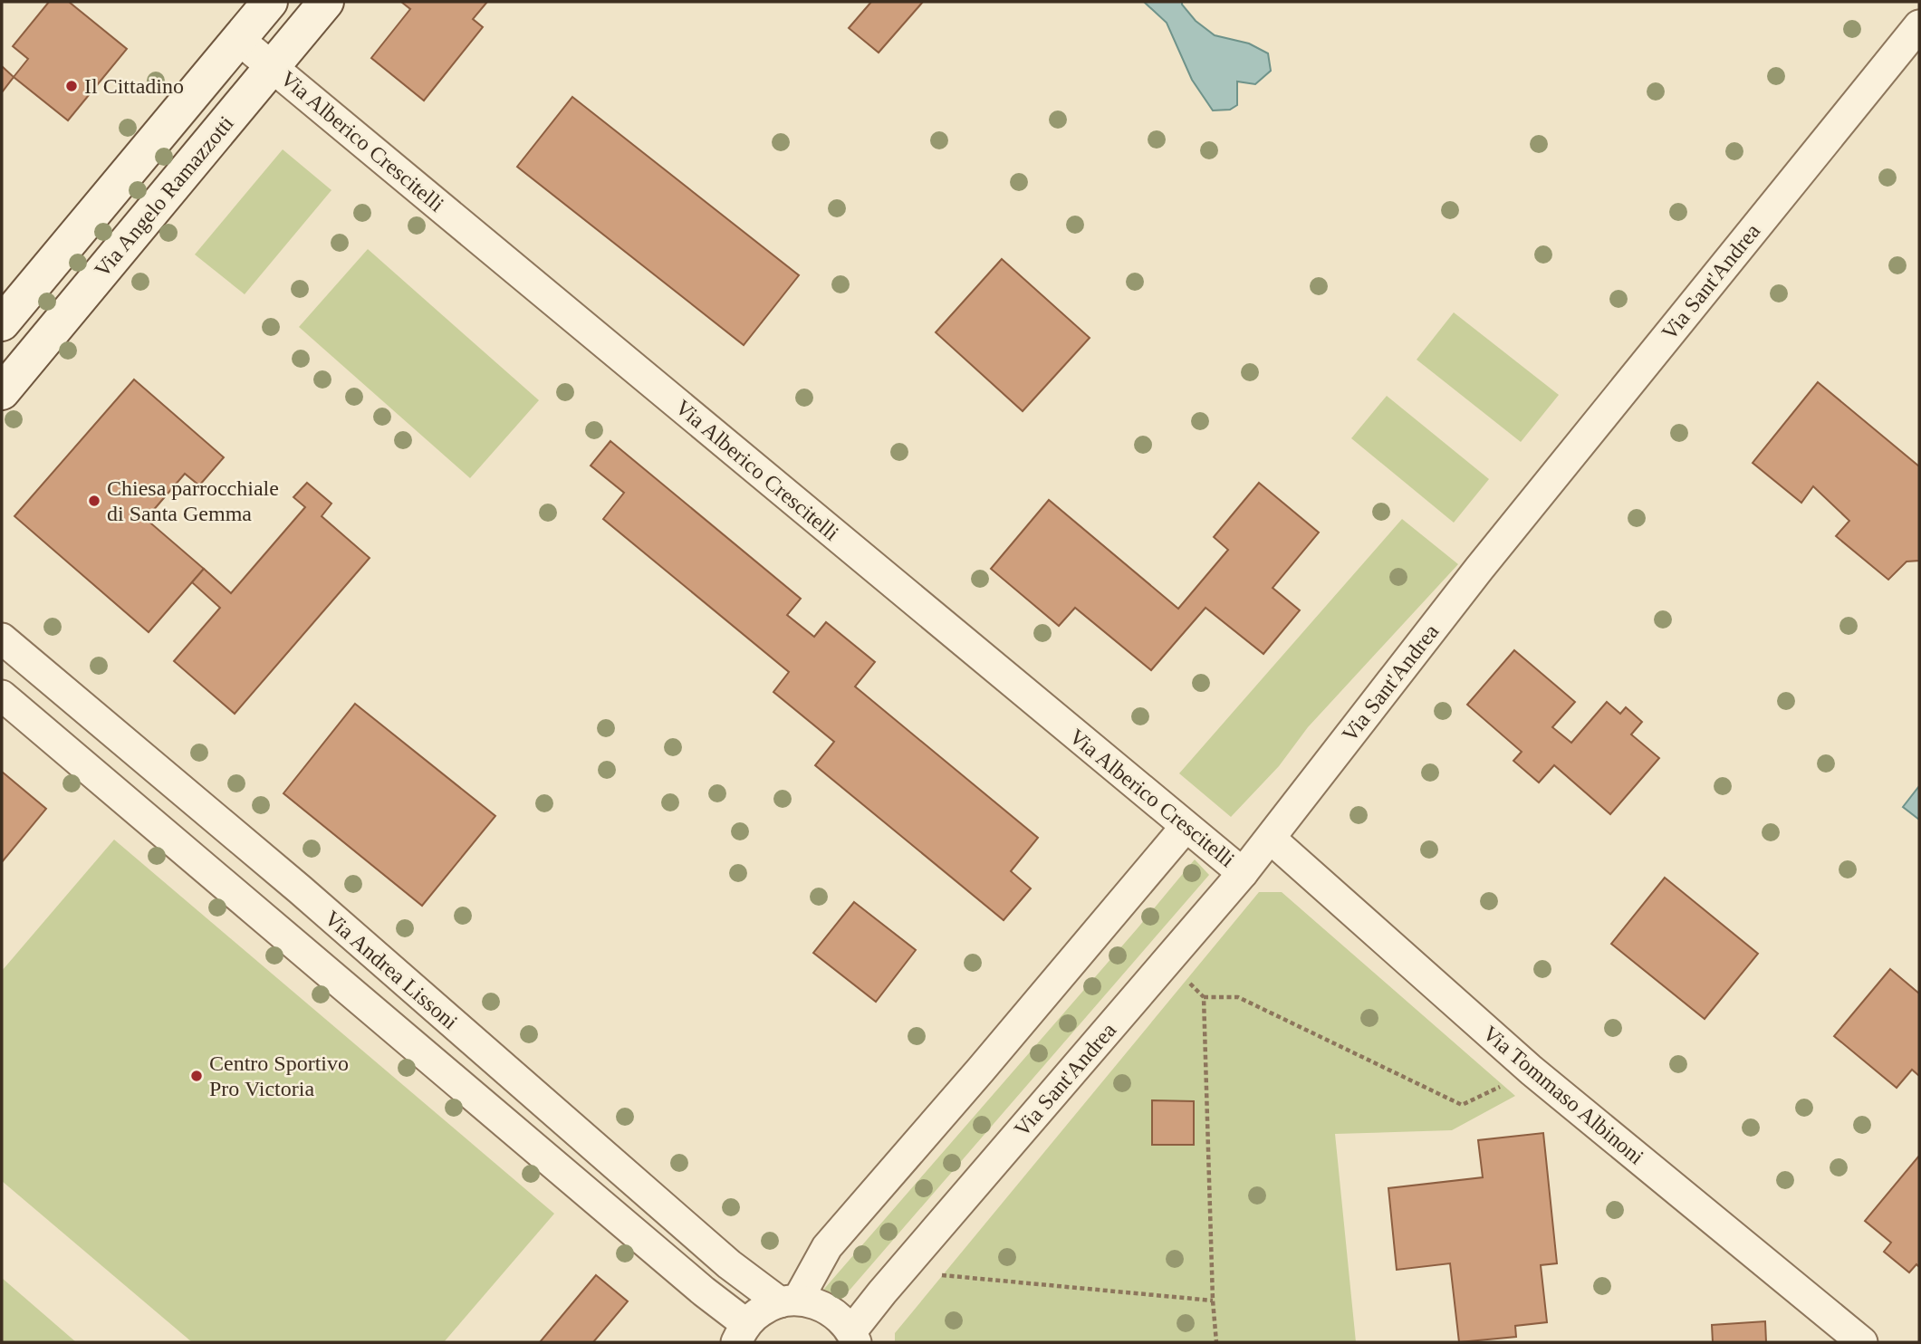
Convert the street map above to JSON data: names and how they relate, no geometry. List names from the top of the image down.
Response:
{
  "streets": {
    "street": [
      "Via Alberico Crescitelli",
      "Via Angelo Ramazzotti",
      "Via Sant'Andrea",
      "Via Andrea Lissoni",
      "Via Tommaso Albinoni"
    ]
  },
  "crossings": [
    ["Via Alberico Crescitelli", "Via Angelo Ramazzotti"],
    ["Via Alberico Crescitelli", "Via Sant'Andrea"],
    ["Via Sant'Andrea", "Via Andrea Lissoni"],
    ["Via Sant'Andrea", "Via Tommaso Albinoni"]
  ],
  "places": ["Il Cittadino", "Chiesa parrocchiale di Santa Gemma", "Centro Sportivo Pro Victoria"]
}
